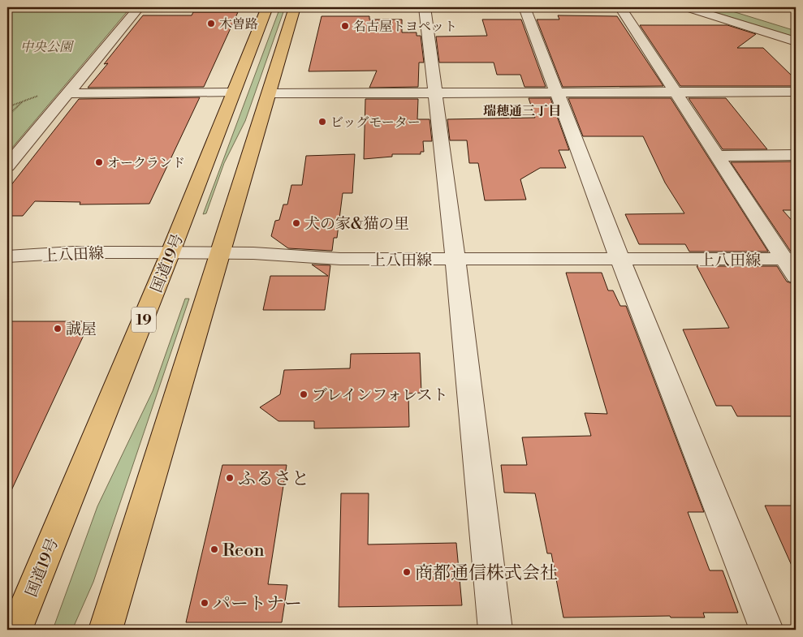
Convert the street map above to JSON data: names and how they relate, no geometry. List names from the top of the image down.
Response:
{
  "streets": {
    "highway": ["国道19号", "19"],
    "street": ["上八田線"]
  },
  "crossings": [
    ["上八田線", "国道19号"]
  ],
  "districts": ["瑞穂通三丁目"],
  "parks": ["中央公園"],
  "places": [
    "木曽路",
    "名古屋トヨペット",
    "ビッグモーター",
    "オークランド",
    "犬の家&猫の里",
    "誠屋",
    "ブレインフォレスト",
    "ふるさと",
    "Reon",
    "商都通信株式会社",
    "パートナー"
  ]
}
